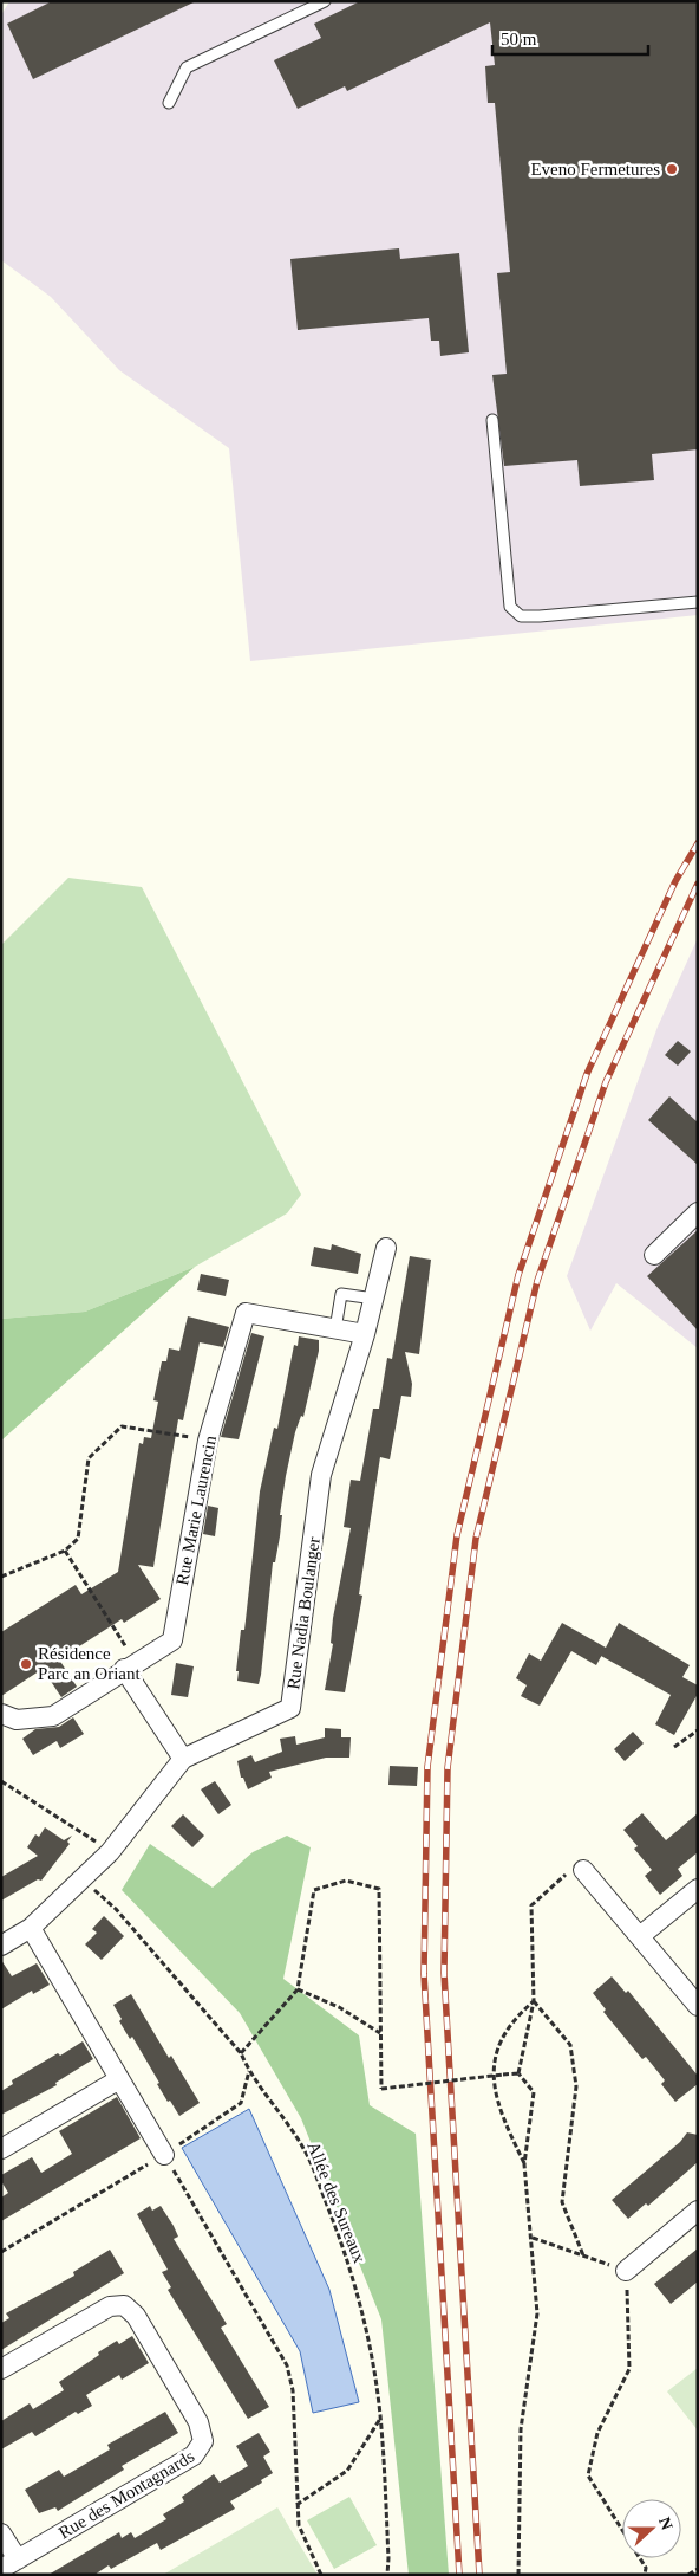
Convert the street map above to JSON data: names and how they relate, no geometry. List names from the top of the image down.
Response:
{
  "streets": {
    "street": ["Rue Marie Laurencin", "Rue Nadia Boulanger", "Rue des Montagnards"],
    "path": ["Allée des Sureaux"]
  },
  "crossings": [
    ["Rue Marie Laurencin", "Rue Nadia Boulanger"],
    ["Rue Nadia Boulanger", "Allée des Sureaux"]
  ],
  "places": ["Eveno Fermetures", "Résidence Parc an Oriant"],
  "scale_bar": "50 m",
  "north": "right"
}
